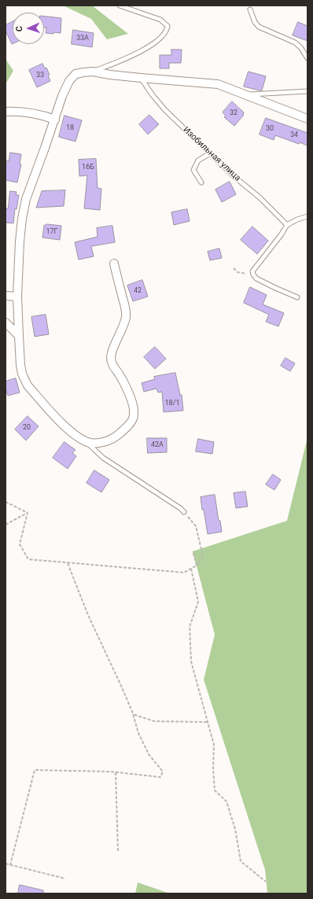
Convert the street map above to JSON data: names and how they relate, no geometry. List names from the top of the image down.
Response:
{
  "streets": {
    "lane": ["Изобильная улица"]
  },
  "house_numbers": [
    "33А",
    "33",
    "32",
    "18",
    "30",
    "34",
    "16Б",
    "17Г",
    "42",
    "18/1",
    "20",
    "42А"
  ],
  "north": "left"
}
